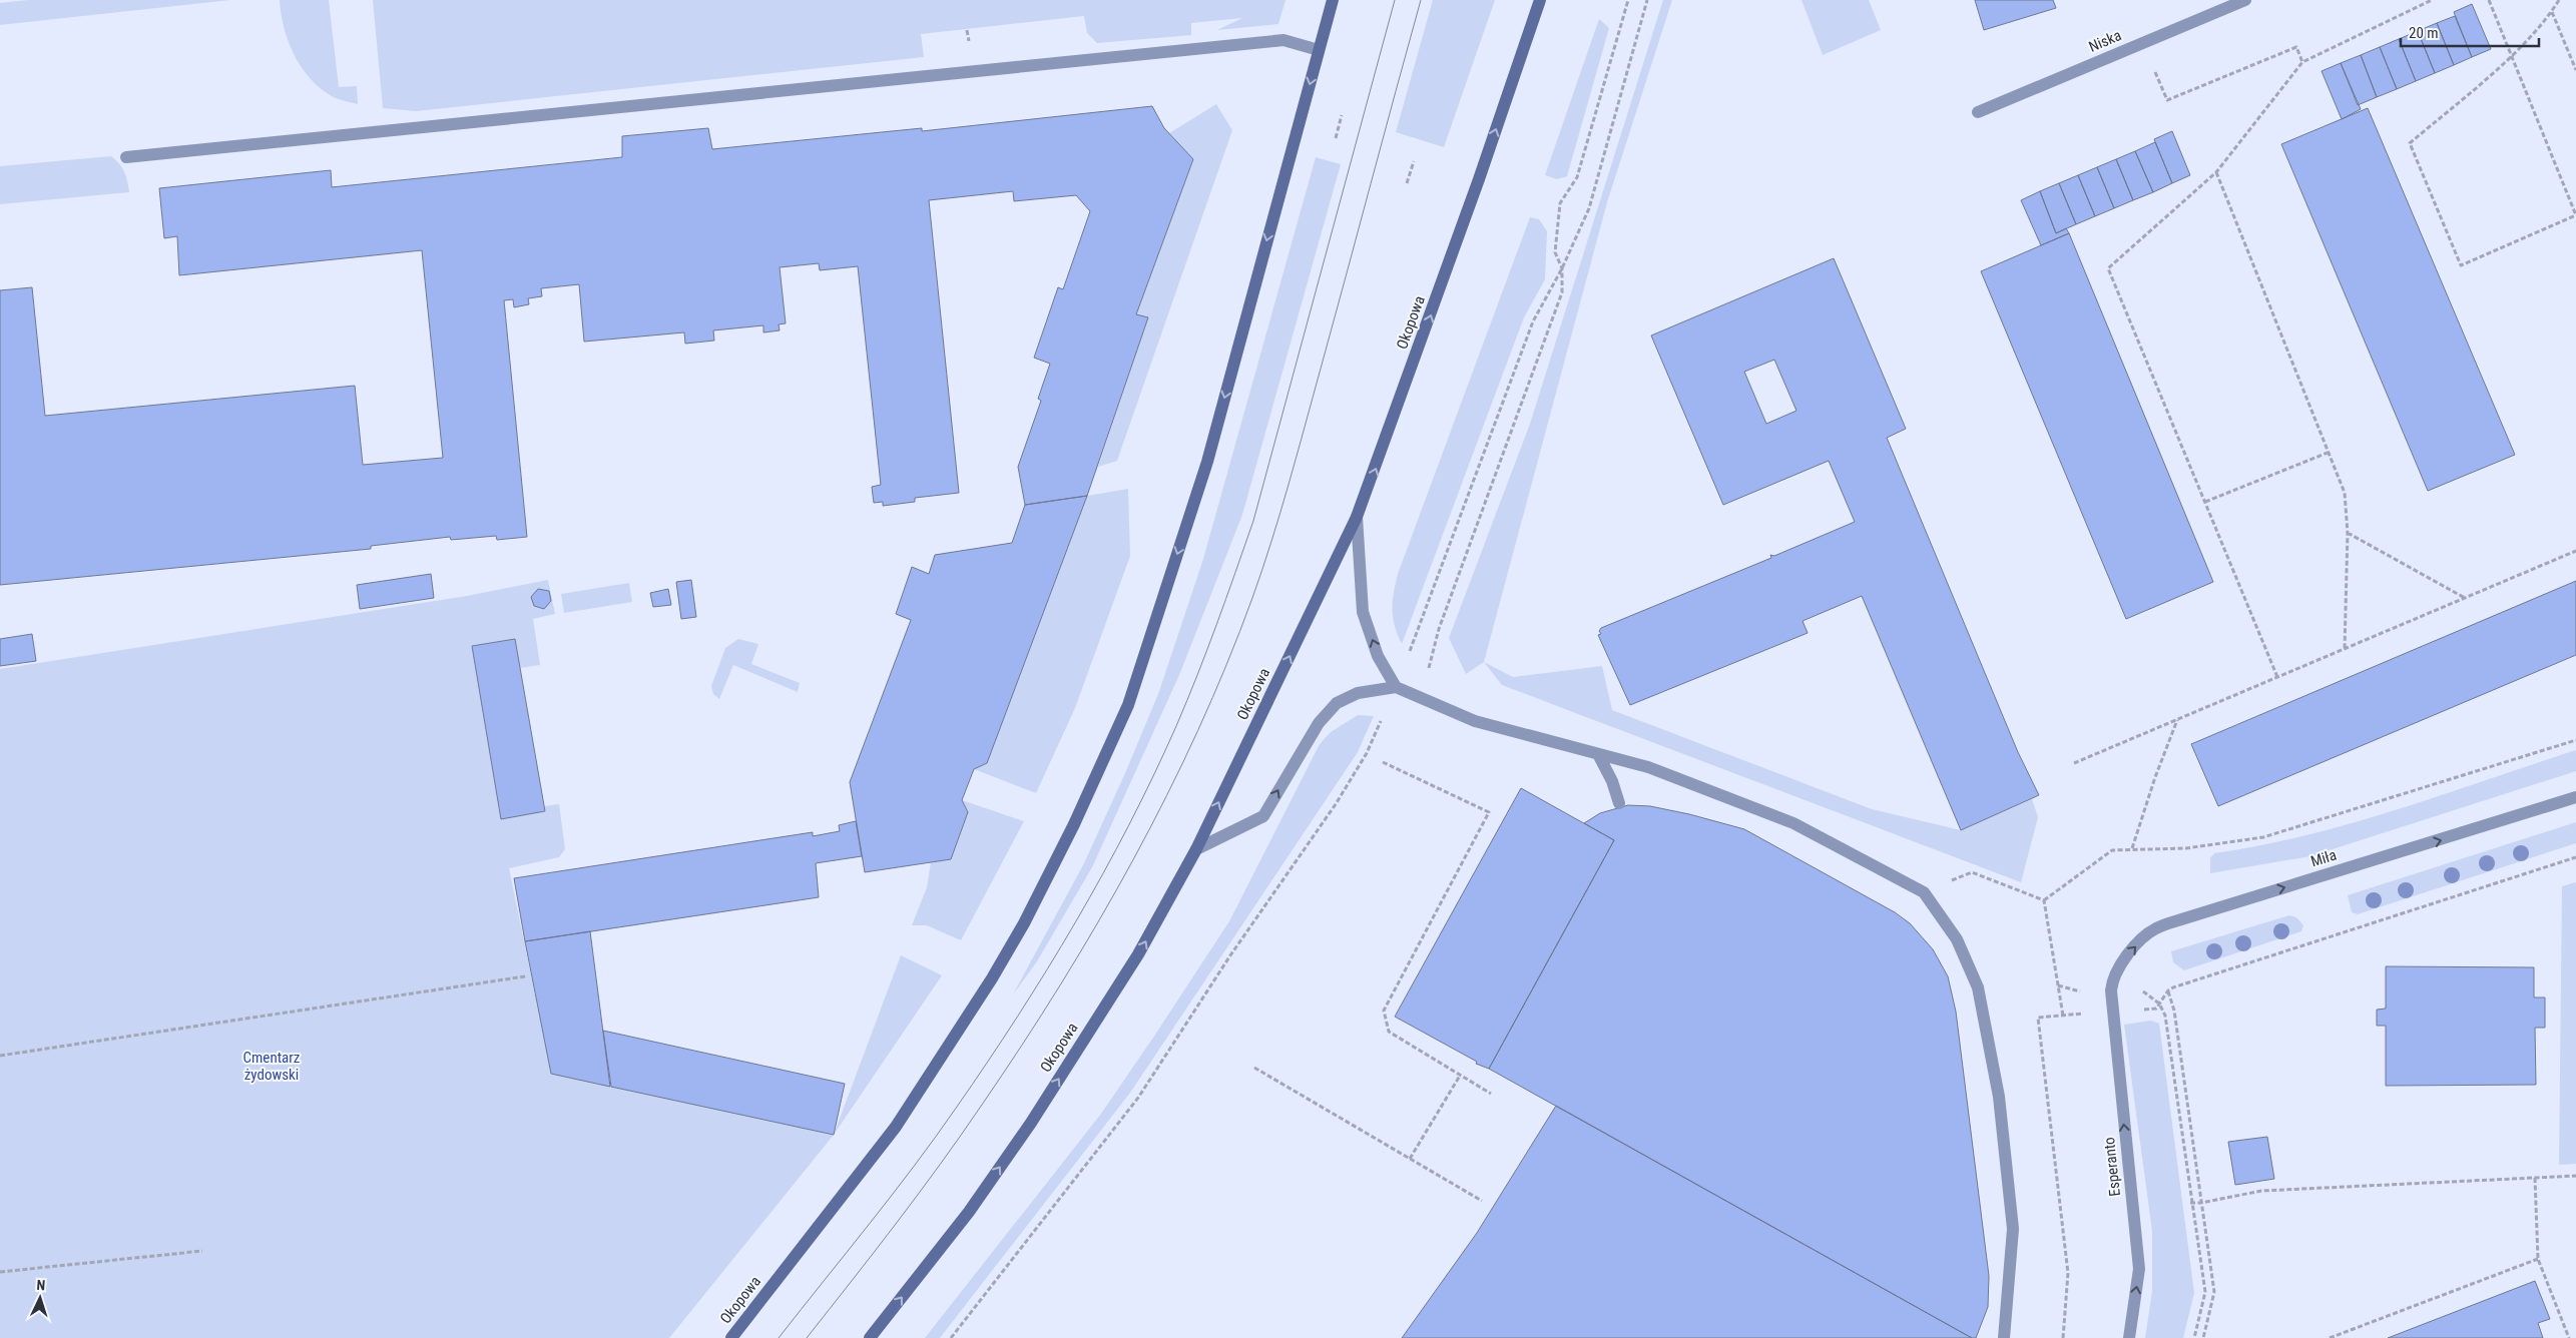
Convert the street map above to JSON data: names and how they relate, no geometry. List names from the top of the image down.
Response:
{
  "streets": {
    "main road": ["Okopowa"],
    "street": ["Niska", "Miła", "Esperanto"]
  },
  "crossings": [
    ["Miła", "Esperanto"]
  ],
  "one_way": ["Miła", "Esperanto"],
  "parks": ["Cmentarz żydowski"],
  "scale_bar": "20 m",
  "north": "top"
}
